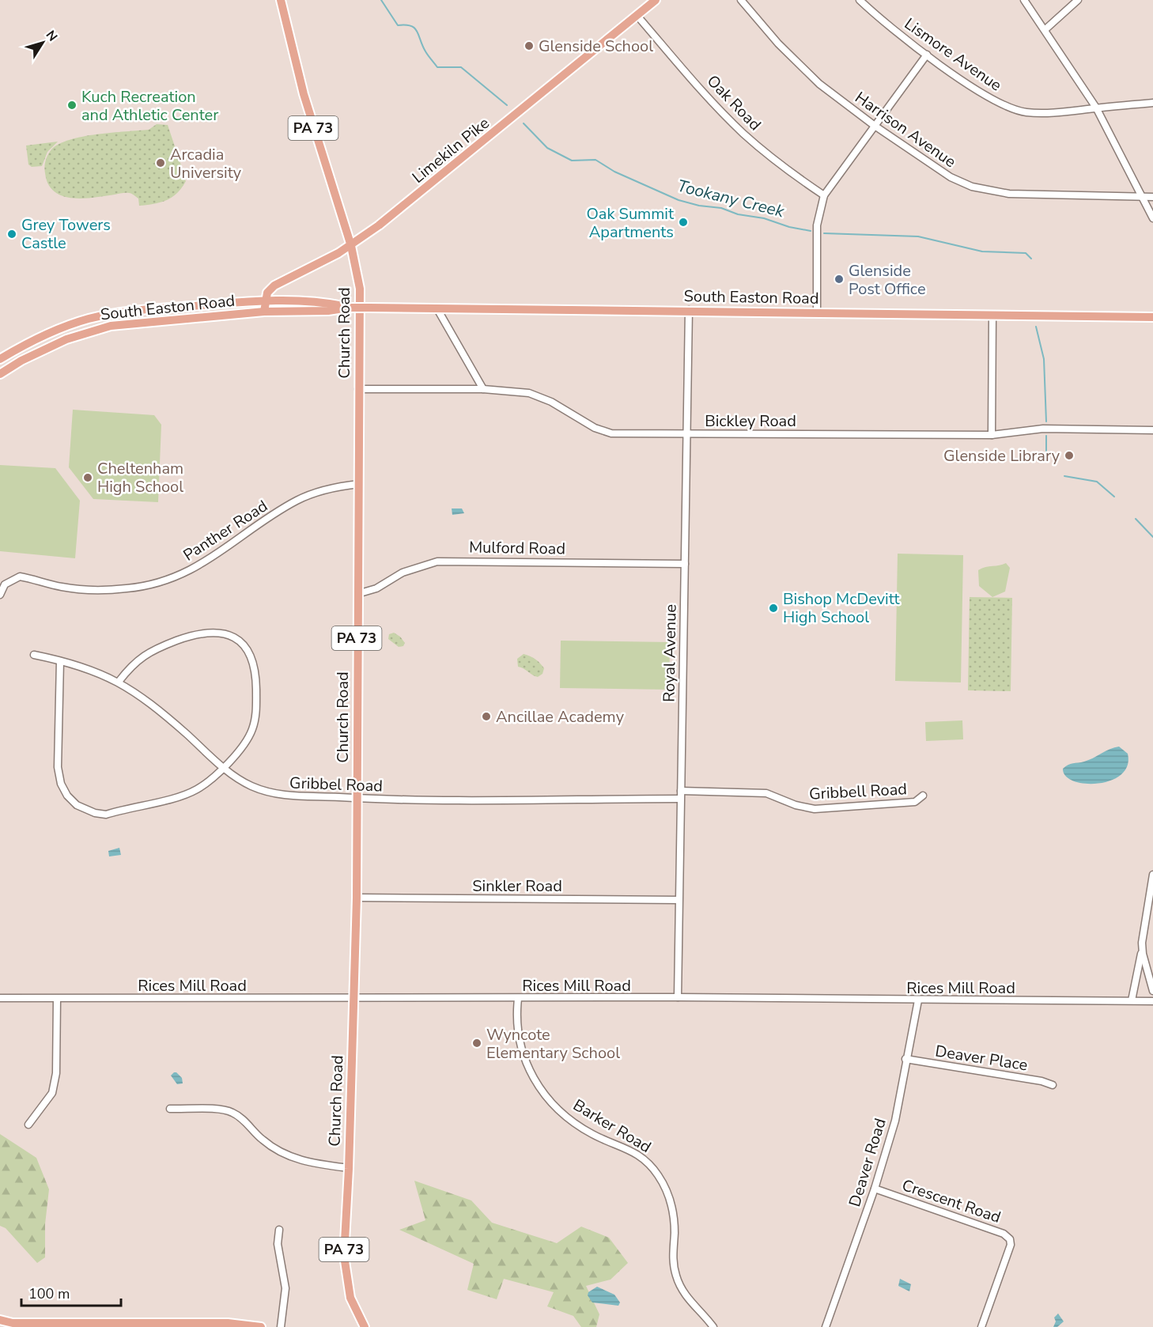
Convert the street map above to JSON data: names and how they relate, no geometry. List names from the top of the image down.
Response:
{
  "streets": {
    "main road": [
      "PA 73",
      "Limekiln Pike",
      "South Easton Road",
      "Church Road"
    ],
    "street": [
      "Lismore Avenue",
      "Oak Road",
      "Harrison Avenue",
      "Bickley Road",
      "Panther Road",
      "Mulford Road",
      "Royal Avenue",
      "Gribbel Road",
      "Gribbell Road",
      "Sinkler Road",
      "Rices Mill Road",
      "Deaver Place",
      "Barker Road",
      "Deaver Road",
      "Crescent Road"
    ]
  },
  "crossings": [
    ["Oak Road", "Limekiln Pike"],
    ["Limekiln Pike", "South Easton Road"],
    ["Limekiln Pike", "Church Road"],
    ["South Easton Road", "Royal Avenue"],
    ["Church Road", "Bickley Road"],
    ["Church Road", "Panther Road"],
    ["Church Road", "Mulford Road"],
    ["Church Road", "Gribbel Road"],
    ["Church Road", "Sinkler Road"],
    ["Church Road", "Rices Mill Road"],
    ["Bickley Road", "Royal Avenue"],
    ["Mulford Road", "Royal Avenue"],
    ["Royal Avenue", "Gribbel Road"],
    ["Royal Avenue", "Gribbell Road"],
    ["Royal Avenue", "Sinkler Road"],
    ["Royal Avenue", "Rices Mill Road"],
    ["Rices Mill Road", "Barker Road"],
    ["Rices Mill Road", "Deaver Road"],
    ["Deaver Place", "Deaver Road"],
    ["Deaver Road", "Crescent Road"]
  ],
  "water": ["Tookany Creek"],
  "places": [
    "Glenside School",
    "Kuch Recreation and Athletic Center",
    "Arcadia University",
    "Oak Summit Apartments",
    "Grey Towers Castle",
    "Glenside Post Office",
    "Glenside Library",
    "Cheltenham High School",
    "Bishop McDevitt High School",
    "Ancillae Academy",
    "Wyncote Elementary School"
  ],
  "scale_bar": "100 m",
  "north": "top right"
}
